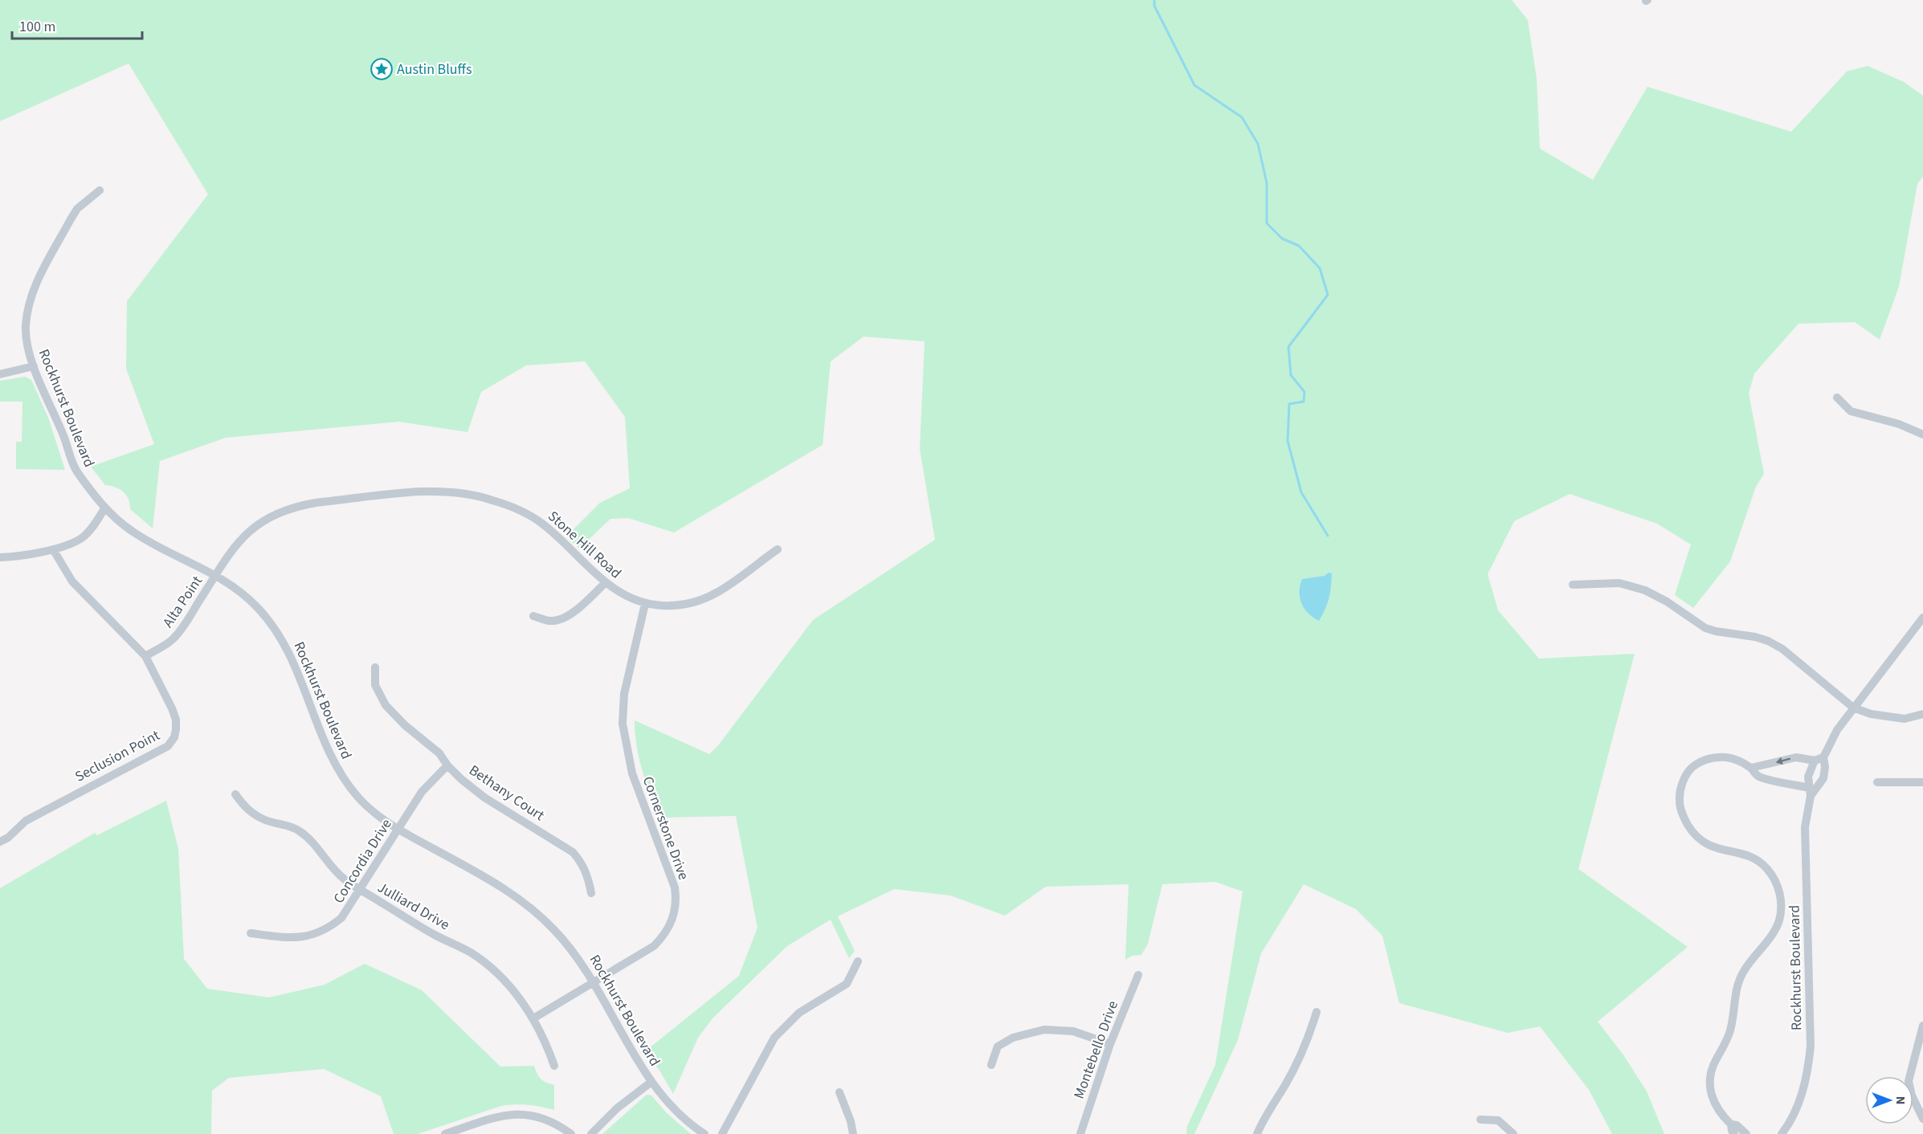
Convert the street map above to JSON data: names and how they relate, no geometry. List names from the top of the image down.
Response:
{
  "streets": {
    "street": [
      "Rockhurst Boulevard",
      "Stone Hill Road",
      "Alta Point",
      "Seclusion Point",
      "Bethany Court",
      "Cornerstone Drive",
      "Concordia Drive",
      "Julliard Drive",
      "Montebello Drive"
    ]
  },
  "crossings": [
    ["Rockhurst Boulevard", "Stone Hill Road"],
    ["Rockhurst Boulevard", "Alta Point"],
    ["Rockhurst Boulevard", "Cornerstone Drive"],
    ["Rockhurst Boulevard", "Concordia Drive"],
    ["Stone Hill Road", "Alta Point"],
    ["Stone Hill Road", "Cornerstone Drive"],
    ["Alta Point", "Seclusion Point"],
    ["Bethany Court", "Concordia Drive"],
    ["Cornerstone Drive", "Julliard Drive"],
    ["Concordia Drive", "Julliard Drive"]
  ],
  "places": {
    "place": ["Austin Bluffs"]
  },
  "scale_bar": "100 m",
  "north": "right"
}
